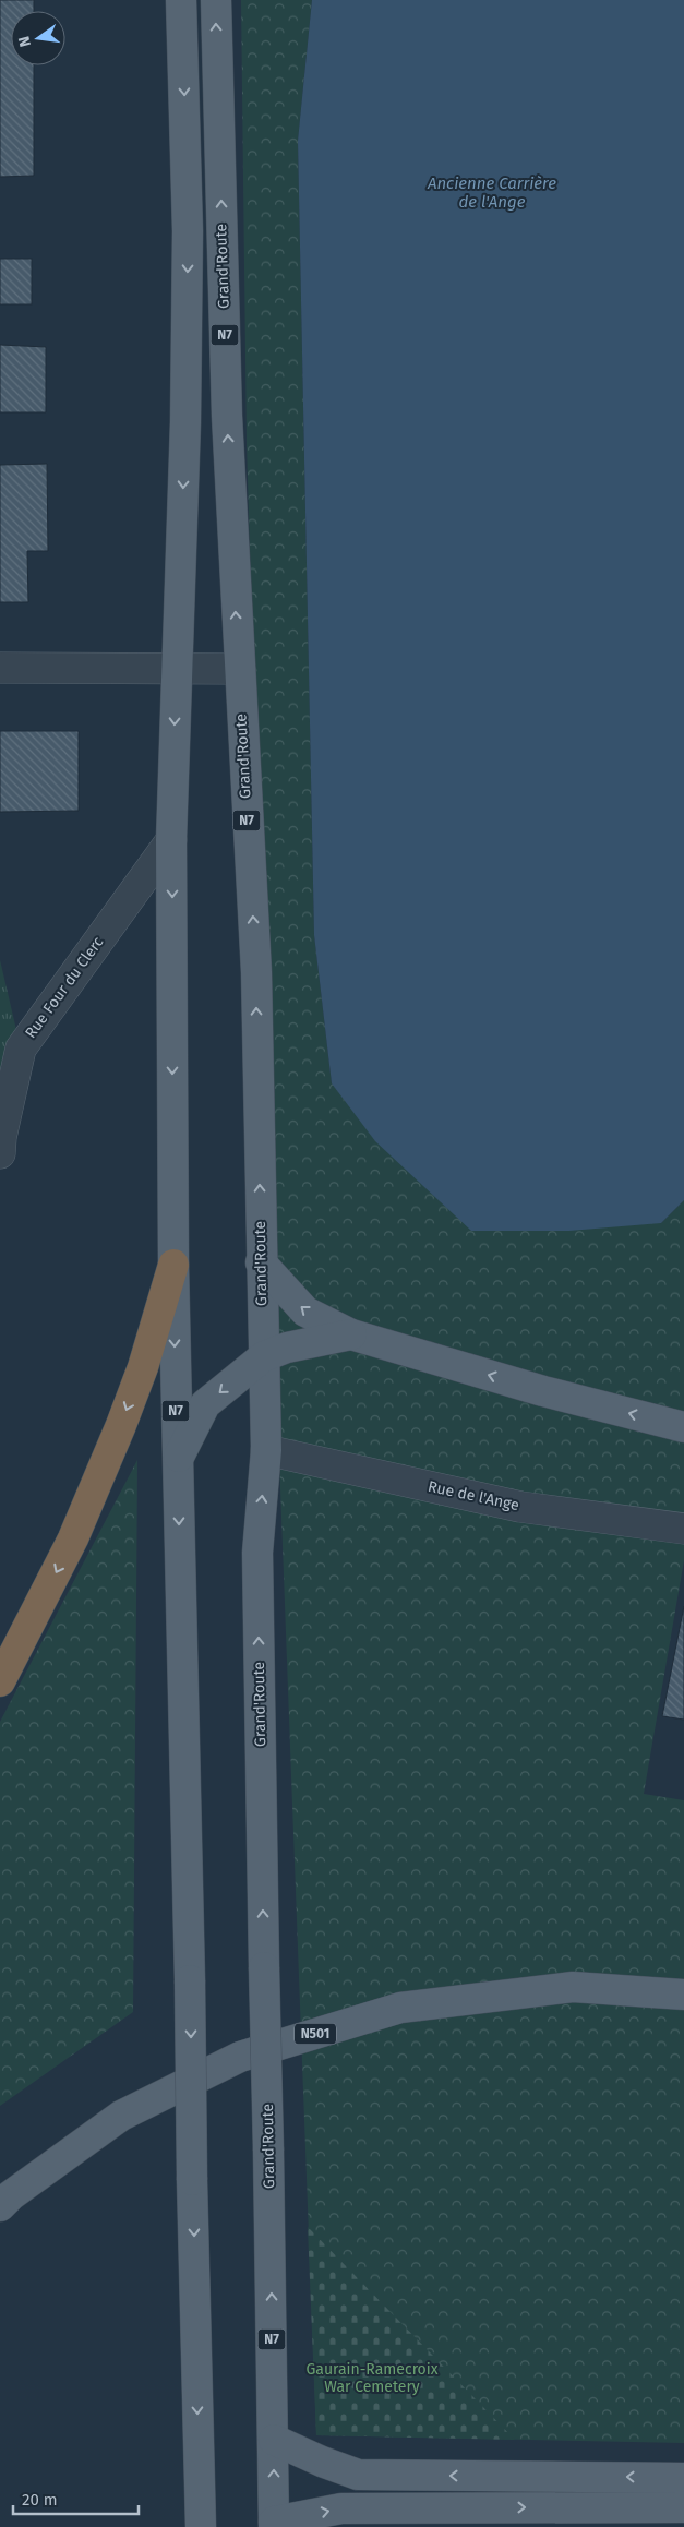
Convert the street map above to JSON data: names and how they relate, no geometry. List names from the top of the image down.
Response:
{
  "streets": {
    "main road": ["Grand'Route", "N7", "N501"],
    "street": ["Rue Four du Clerc", "Rue de l'Ange"]
  },
  "crossings": [
    ["Grand'Route", "Rue de l'Ange"],
    ["N7", "Rue Four du Clerc"]
  ],
  "water": ["Ancienne Carrière de l'Ange"],
  "parks": ["Gaurain-Ramecroix War Cemetery"],
  "scale_bar": "20 m",
  "north": "left"
}
